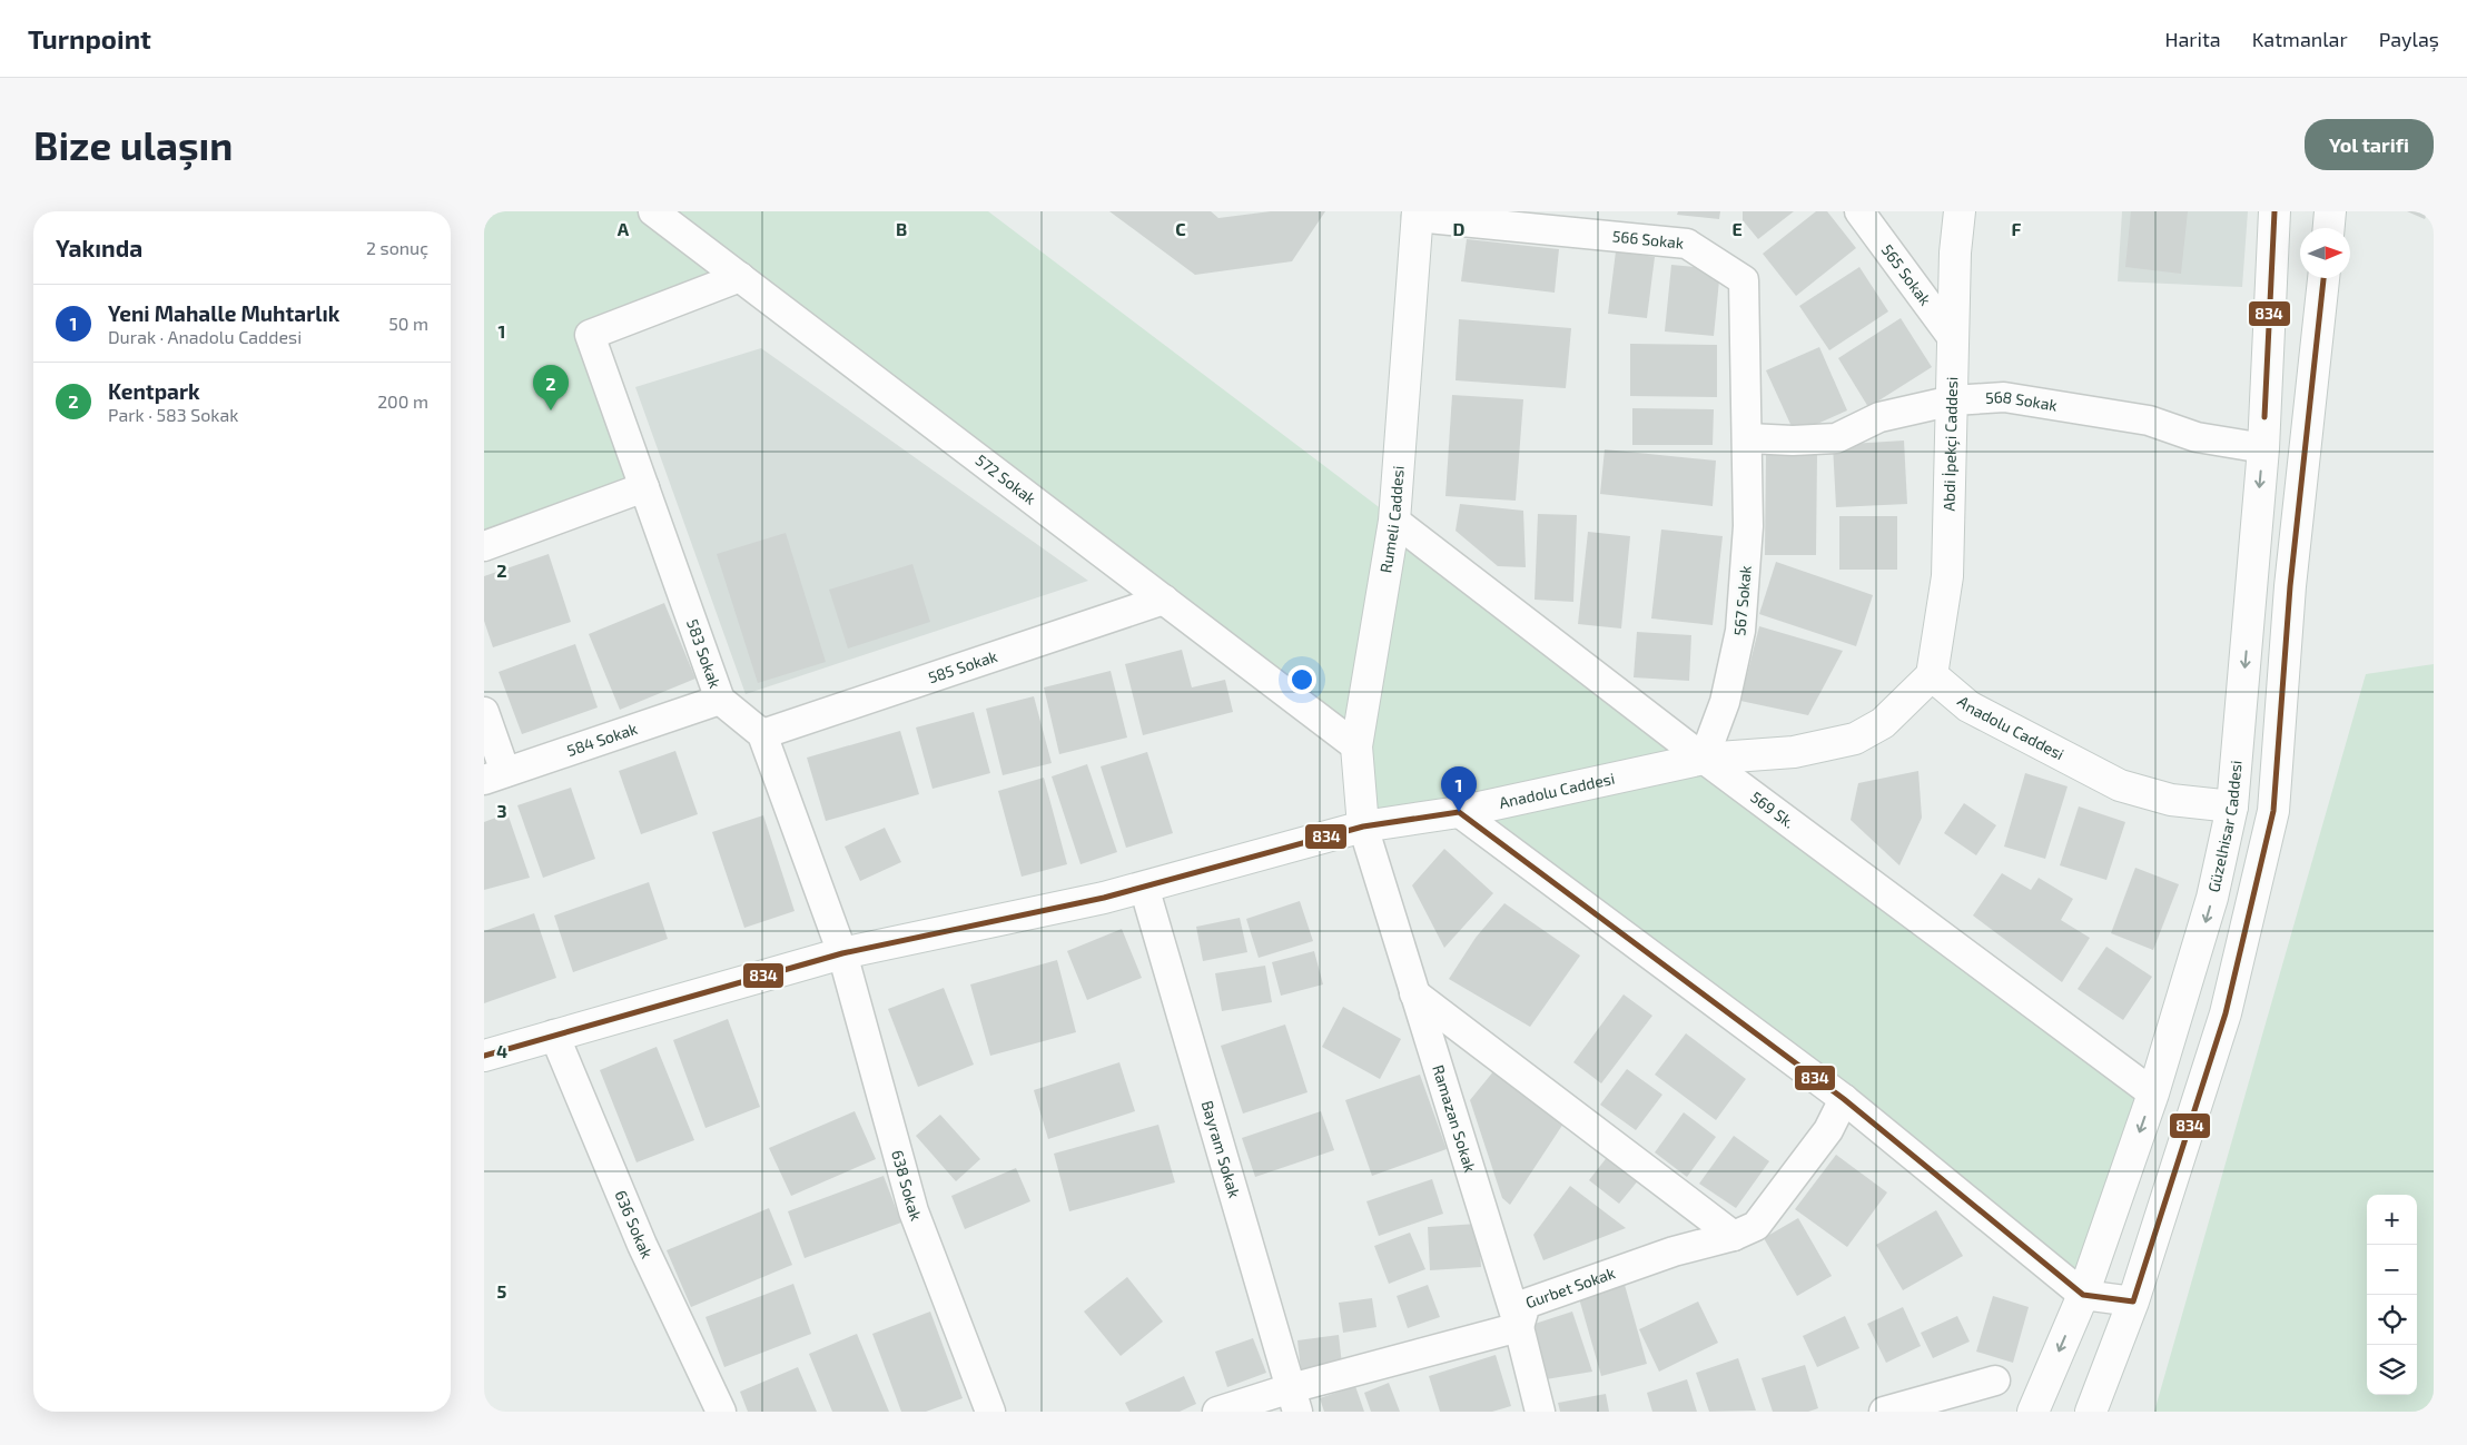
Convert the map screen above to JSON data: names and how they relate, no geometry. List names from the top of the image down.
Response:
{
  "streets": {
    "street": [
      "566 Sokak",
      "565 Sokak",
      "568 Sokak",
      "Abdi İpekçi Caddesi",
      "572 Sokak",
      "Rumeli Caddesi",
      "567 Sokak",
      "583 Sokak",
      "585 Sokak",
      "Anadolu Caddesi",
      "584 Sokak",
      "569 Sk.",
      "Güzelhisar Caddesi",
      "Ramazan Sokak",
      "Bayram Sokak",
      "638 Sokak",
      "636 Sokak",
      "Gurbet Sokak"
    ]
  },
  "crossings": [
    ["566 Sokak", "568 Sokak"],
    ["566 Sokak", "Rumeli Caddesi"],
    ["566 Sokak", "567 Sokak"],
    ["565 Sokak", "Abdi İpekçi Caddesi"],
    ["568 Sokak", "Abdi İpekçi Caddesi"],
    ["568 Sokak", "567 Sokak"],
    ["568 Sokak", "Güzelhisar Caddesi"],
    ["Abdi İpekçi Caddesi", "Anadolu Caddesi"],
    ["572 Sokak", "Rumeli Caddesi"],
    ["572 Sokak", "583 Sokak"],
    ["572 Sokak", "585 Sokak"],
    ["Rumeli Caddesi", "Anadolu Caddesi"],
    ["Rumeli Caddesi", "569 Sk."],
    ["Rumeli Caddesi", "Ramazan Sokak"],
    ["567 Sokak", "Anadolu Caddesi"],
    ["567 Sokak", "569 Sk."],
    ["583 Sokak", "585 Sokak"],
    ["583 Sokak", "584 Sokak"],
    ["Anadolu Caddesi", "569 Sk."],
    ["Anadolu Caddesi", "Güzelhisar Caddesi"],
    ["Anadolu Caddesi", "Ramazan Sokak"],
    ["Anadolu Caddesi", "Bayram Sokak"],
    ["Anadolu Caddesi", "638 Sokak"],
    ["Anadolu Caddesi", "636 Sokak"],
    ["569 Sk.", "Güzelhisar Caddesi"],
    ["Ramazan Sokak", "Gurbet Sokak"],
    ["Bayram Sokak", "Gurbet Sokak"]
  ],
  "lines": ["transit line 834"],
  "north": "right",
  "page": {
    "header": "Turnpoint",
    "nav": ["Harita", "Katmanlar", "Paylaş"],
    "buttons": "Yol tarifi",
    "title": "Bize ulaşın",
    "heading": ["Yakında", "2 sonuç"],
    "list": [
      {
        "mark": "1",
        "name": "Yeni Mahalle Muhtarlık",
        "note": "Durak · Anadolu Caddesi",
        "value": "50 m"
      },
      {
        "mark": "2",
        "name": "Kentpark",
        "note": "Park · 583 Sokak",
        "value": "200 m"
      }
    ],
    "pins": ["2", "1"],
    "map_buttons": ["+", "−"]
  },
  "grid": {
    "columns": [
      "A",
      "B",
      "C",
      "D",
      "E",
      "F"
    ],
    "rows": [
      "1",
      "2",
      "3",
      "4",
      "5"
    ]
  }
}
